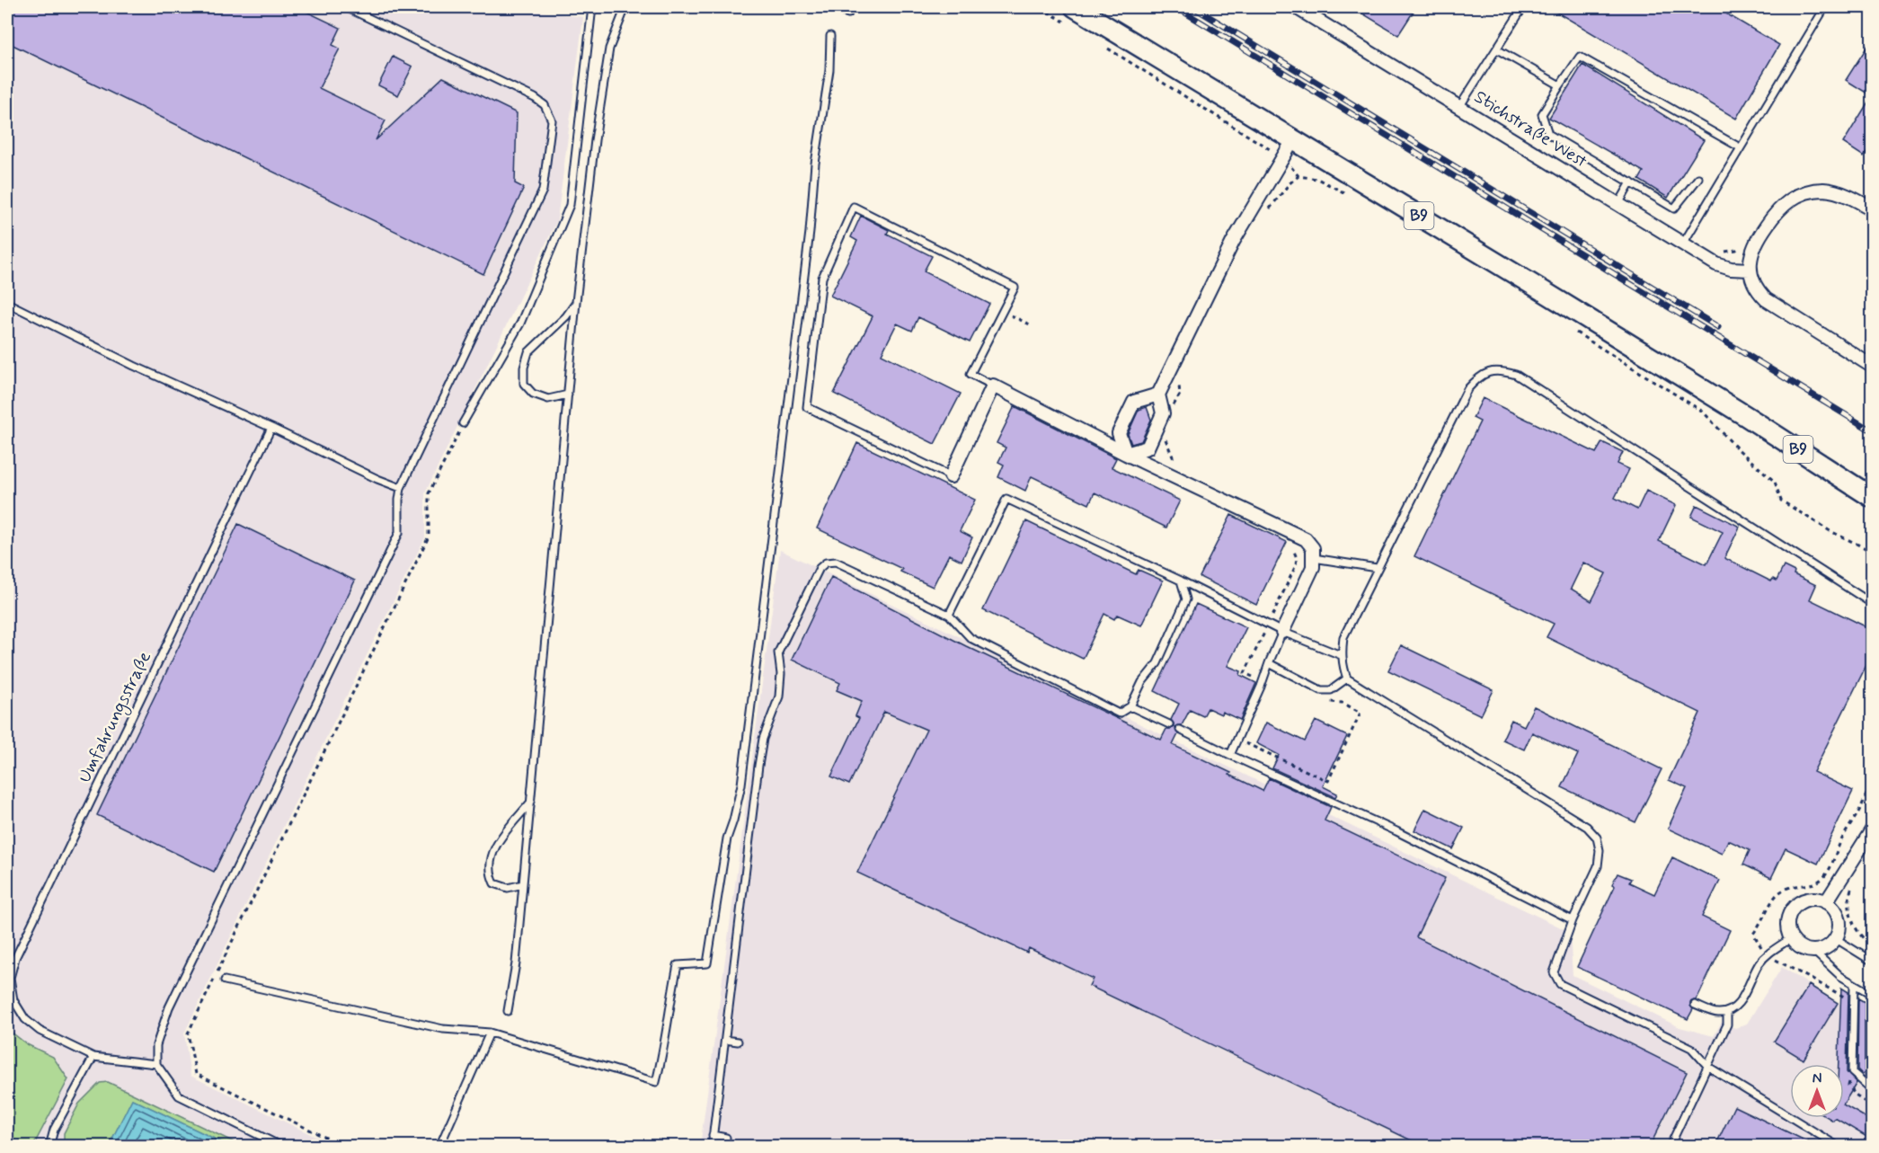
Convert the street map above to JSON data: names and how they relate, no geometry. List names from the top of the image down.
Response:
{
  "streets": {
    "main road": ["B9"],
    "street": ["Stichstraße West"],
    "lane": ["Umfahrungsstraße"]
  },
  "north": "top"
}
